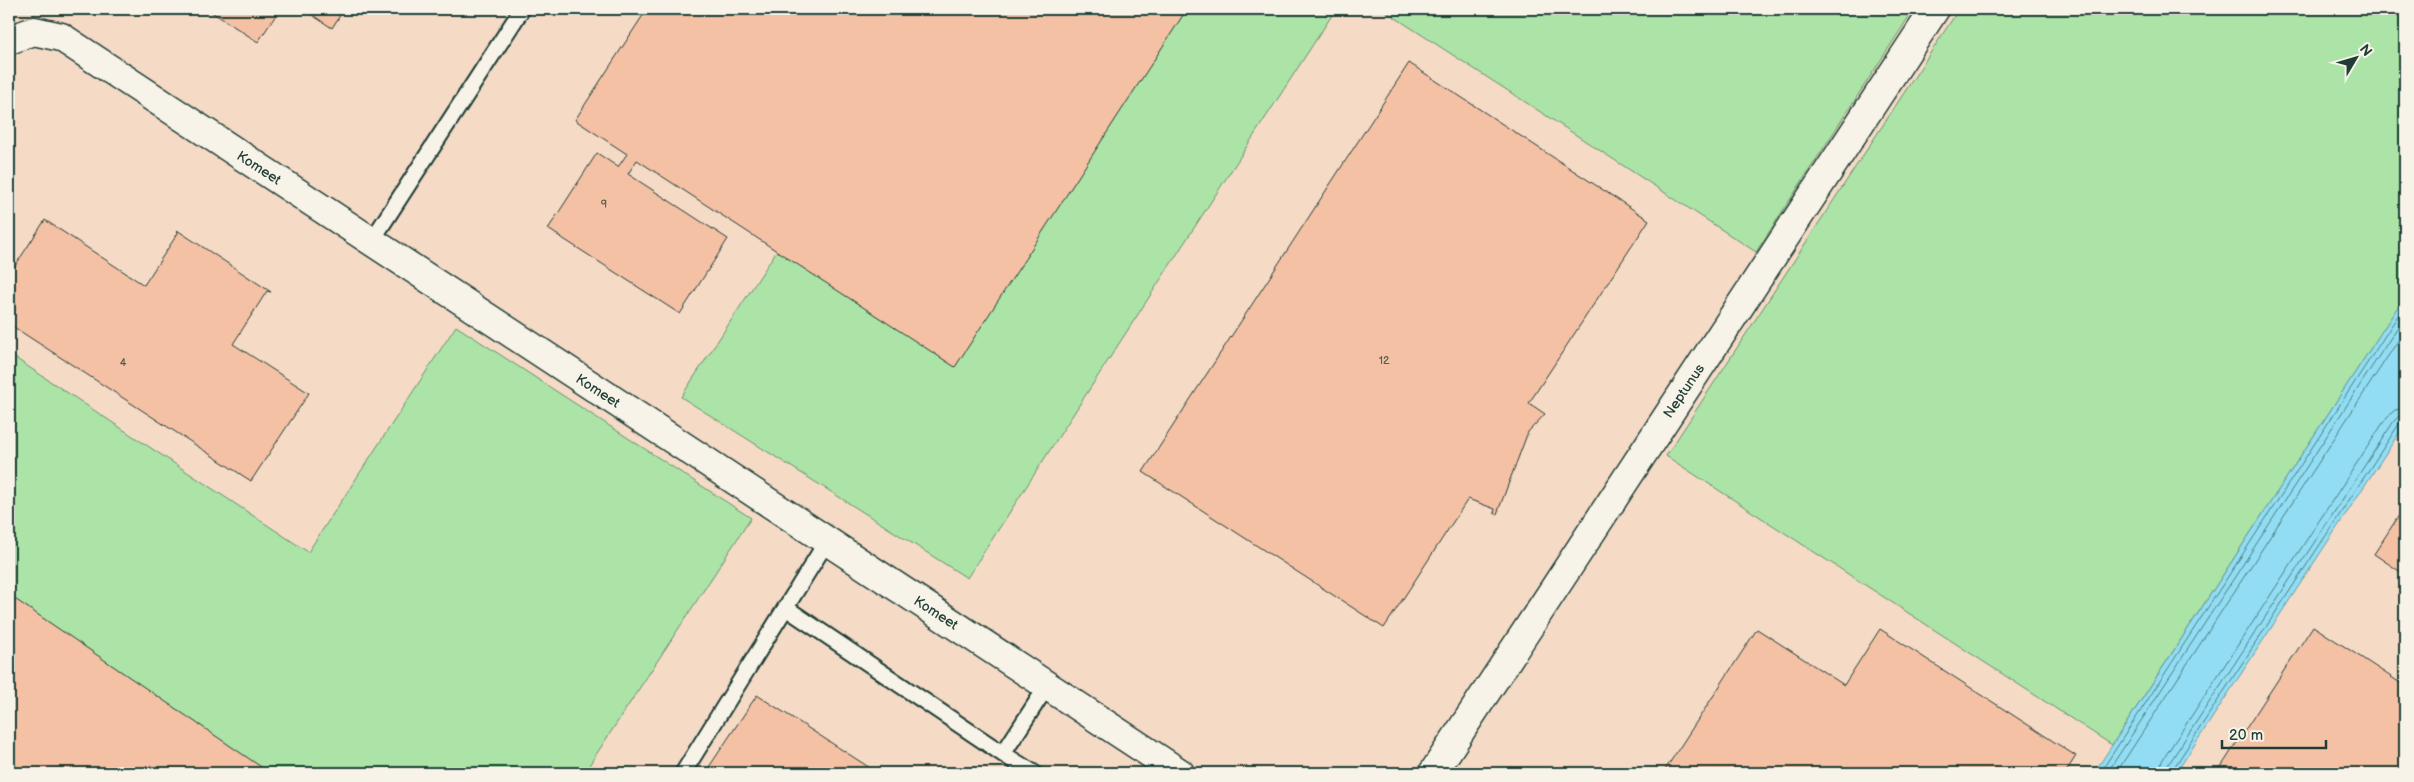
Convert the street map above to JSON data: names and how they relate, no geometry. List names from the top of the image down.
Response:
{
  "streets": {
    "street": ["Komeet", "Neptunus"]
  },
  "house_numbers": ["9", "12", "4"],
  "scale_bar": "20 m",
  "north": "top right"
}
